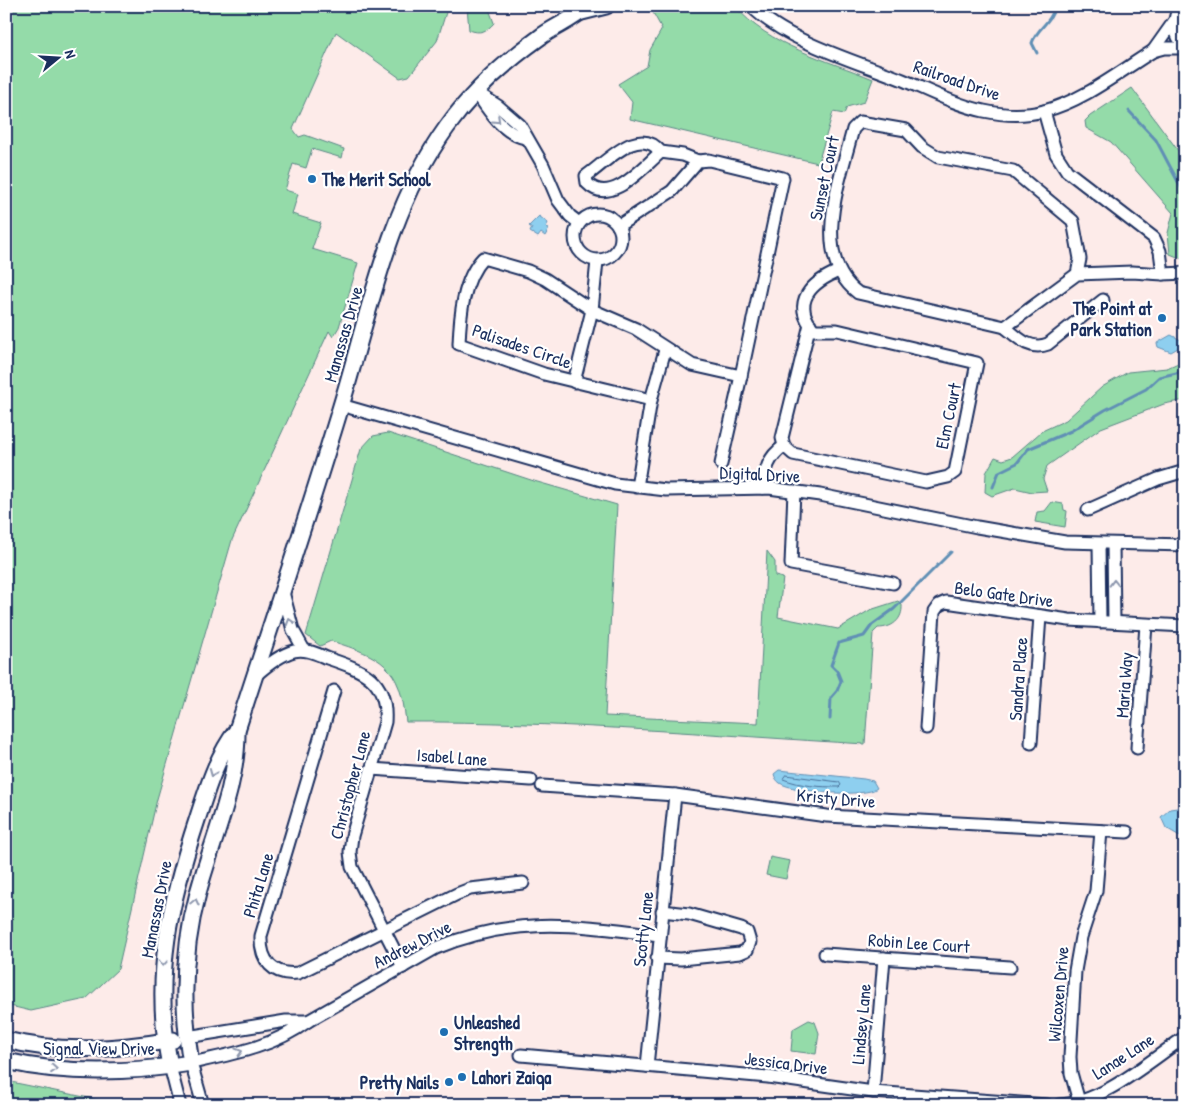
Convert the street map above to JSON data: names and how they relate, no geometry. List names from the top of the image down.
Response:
{
  "streets": {
    "main road": ["Manassas Drive", "Signal View Drive"],
    "street": [
      "Railroad Drive",
      "Sunset Court",
      "Palisades Circle",
      "Elm Court",
      "Digital Drive",
      "Belo Gate Drive",
      "Sandra Place",
      "Maria Way",
      "Isabel Lane",
      "Christopher Lane",
      "Kristy Drive",
      "Phita Lane",
      "Scotty Lane",
      "Robin Lee Court",
      "Andrew Drive",
      "Wilcoxen Drive",
      "Lindsey Lane",
      "Lanae Lane",
      "Jessica Drive"
    ]
  },
  "crossings": [
    ["Manassas Drive", "Digital Drive"],
    ["Manassas Drive", "Andrew Drive"],
    ["Manassas Drive", "Signal View Drive"],
    ["Belo Gate Drive", "Sandra Place"],
    ["Belo Gate Drive", "Maria Way"],
    ["Isabel Lane", "Christopher Lane"],
    ["Christopher Lane", "Phita Lane"],
    ["Christopher Lane", "Andrew Drive"],
    ["Kristy Drive", "Scotty Lane"],
    ["Kristy Drive", "Wilcoxen Drive"],
    ["Scotty Lane", "Andrew Drive"],
    ["Scotty Lane", "Jessica Drive"],
    ["Robin Lee Court", "Lindsey Lane"],
    ["Andrew Drive", "Signal View Drive"],
    ["Wilcoxen Drive", "Lanae Lane"],
    ["Lindsey Lane", "Jessica Drive"]
  ],
  "places": [
    "The Merit School",
    "The Point at Park Station",
    "Unleashed Strength",
    "Lahori Zaiqa",
    "Pretty Nails"
  ],
  "north": "right"
}
